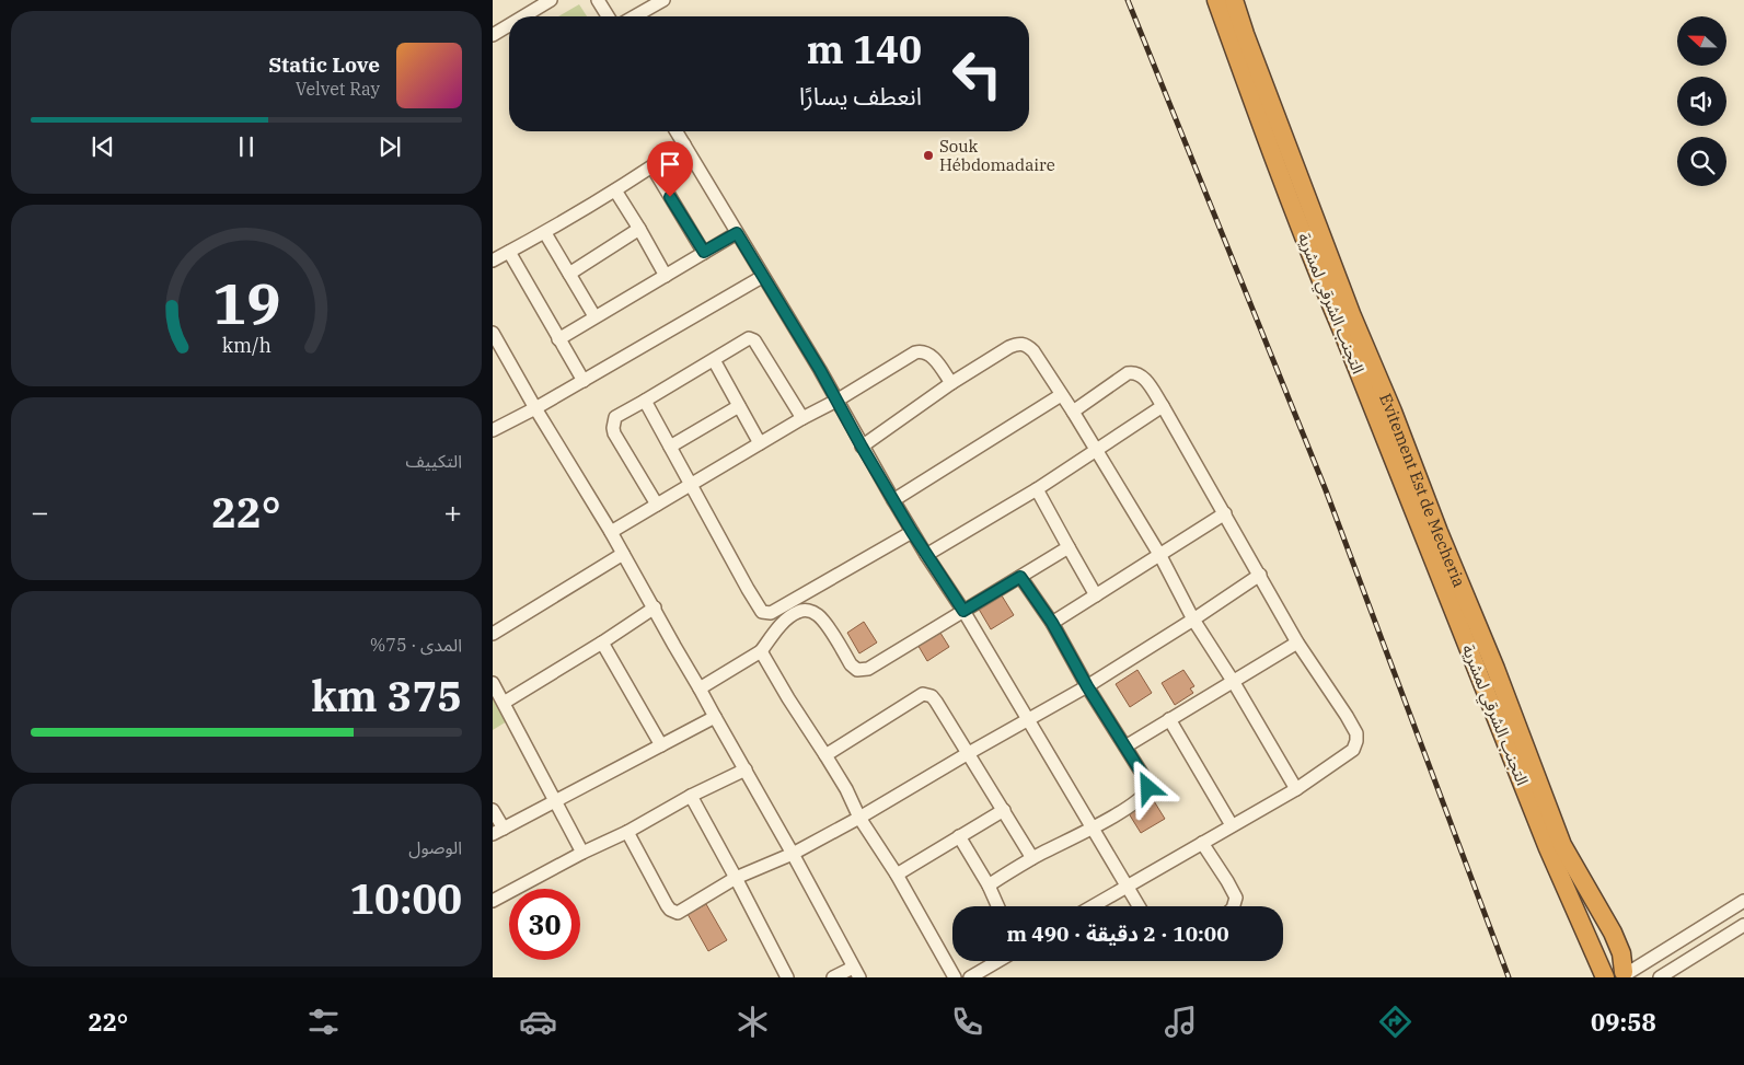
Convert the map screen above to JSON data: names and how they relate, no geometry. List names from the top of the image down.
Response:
{
  "streets": {
    "highway": ["التجنب الشرقي لمشرية", "Evitement Est de Mecheria"]
  },
  "places": ["Souk Hébdomadaire"],
  "north": "left",
  "page": {
    "turn": ["140 m", "انعطف يسارًا"],
    "song": ["Static Love", "Velvet Ray"],
    "tile": [
      "التكييف",
      ["المدى · 75%", "375 km"],
      ["الوصول", "10:00"]
    ],
    "heat": ["−", "22°", "+"],
    "limit": "30",
    "trip": "10:00 · 2 دقيقة · 490 m",
    "tabs": ["09:58", "22°"],
    "gauge": ["19", "km/h"]
  }
}
